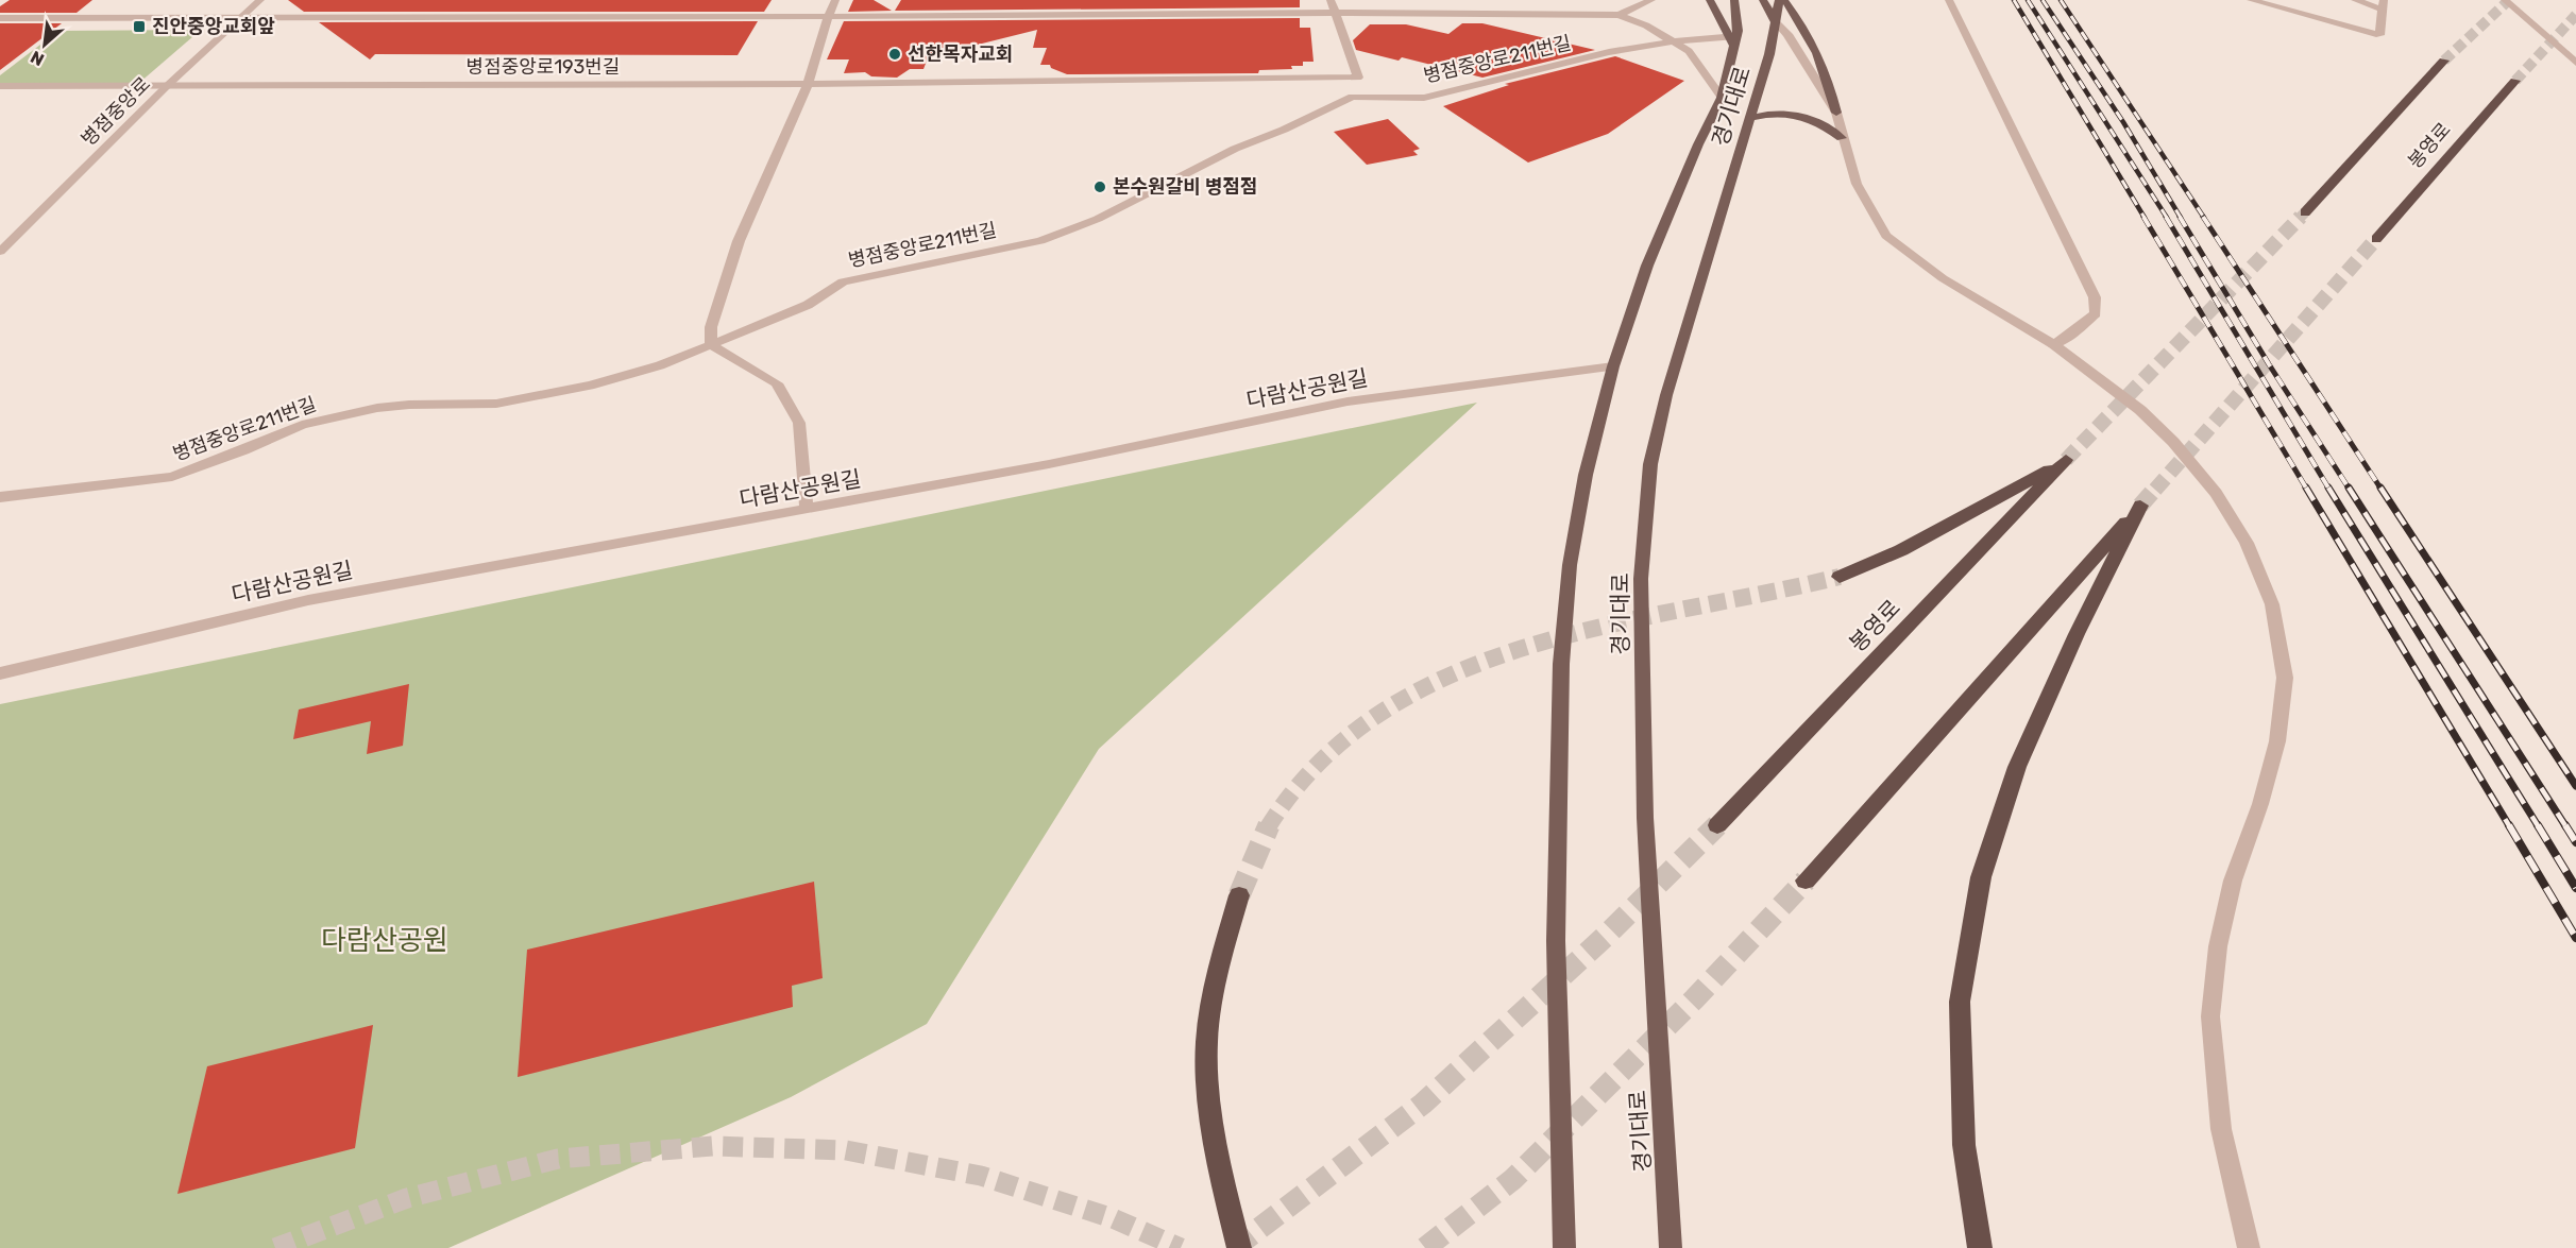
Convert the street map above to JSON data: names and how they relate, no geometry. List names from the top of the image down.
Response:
{
  "streets": {
    "highway": ["봉영로"],
    "main road": ["경기대로"],
    "street": [
      "병점중앙로211번길",
      "병점중앙로193번길",
      "병점중앙로",
      "다람산공원길"
    ]
  },
  "crossings": [
    ["병점중앙로211번길", "경기대로"],
    ["병점중앙로193번길", "병점중앙로"],
    ["경기대로", "다람산공원길"]
  ],
  "parks": ["다람산공원"],
  "places": {
    "transit": ["진안중앙교회앞"],
    "other": ["선한목자교회", "본수원갈비 병점점"]
  },
  "north": "bottom left"
}
